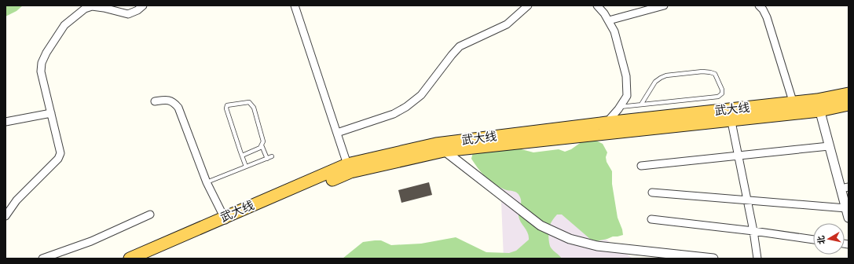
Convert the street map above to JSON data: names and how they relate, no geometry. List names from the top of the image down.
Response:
{
  "streets": {
    "highway": ["武大线"]
  },
  "north": "left"
}
